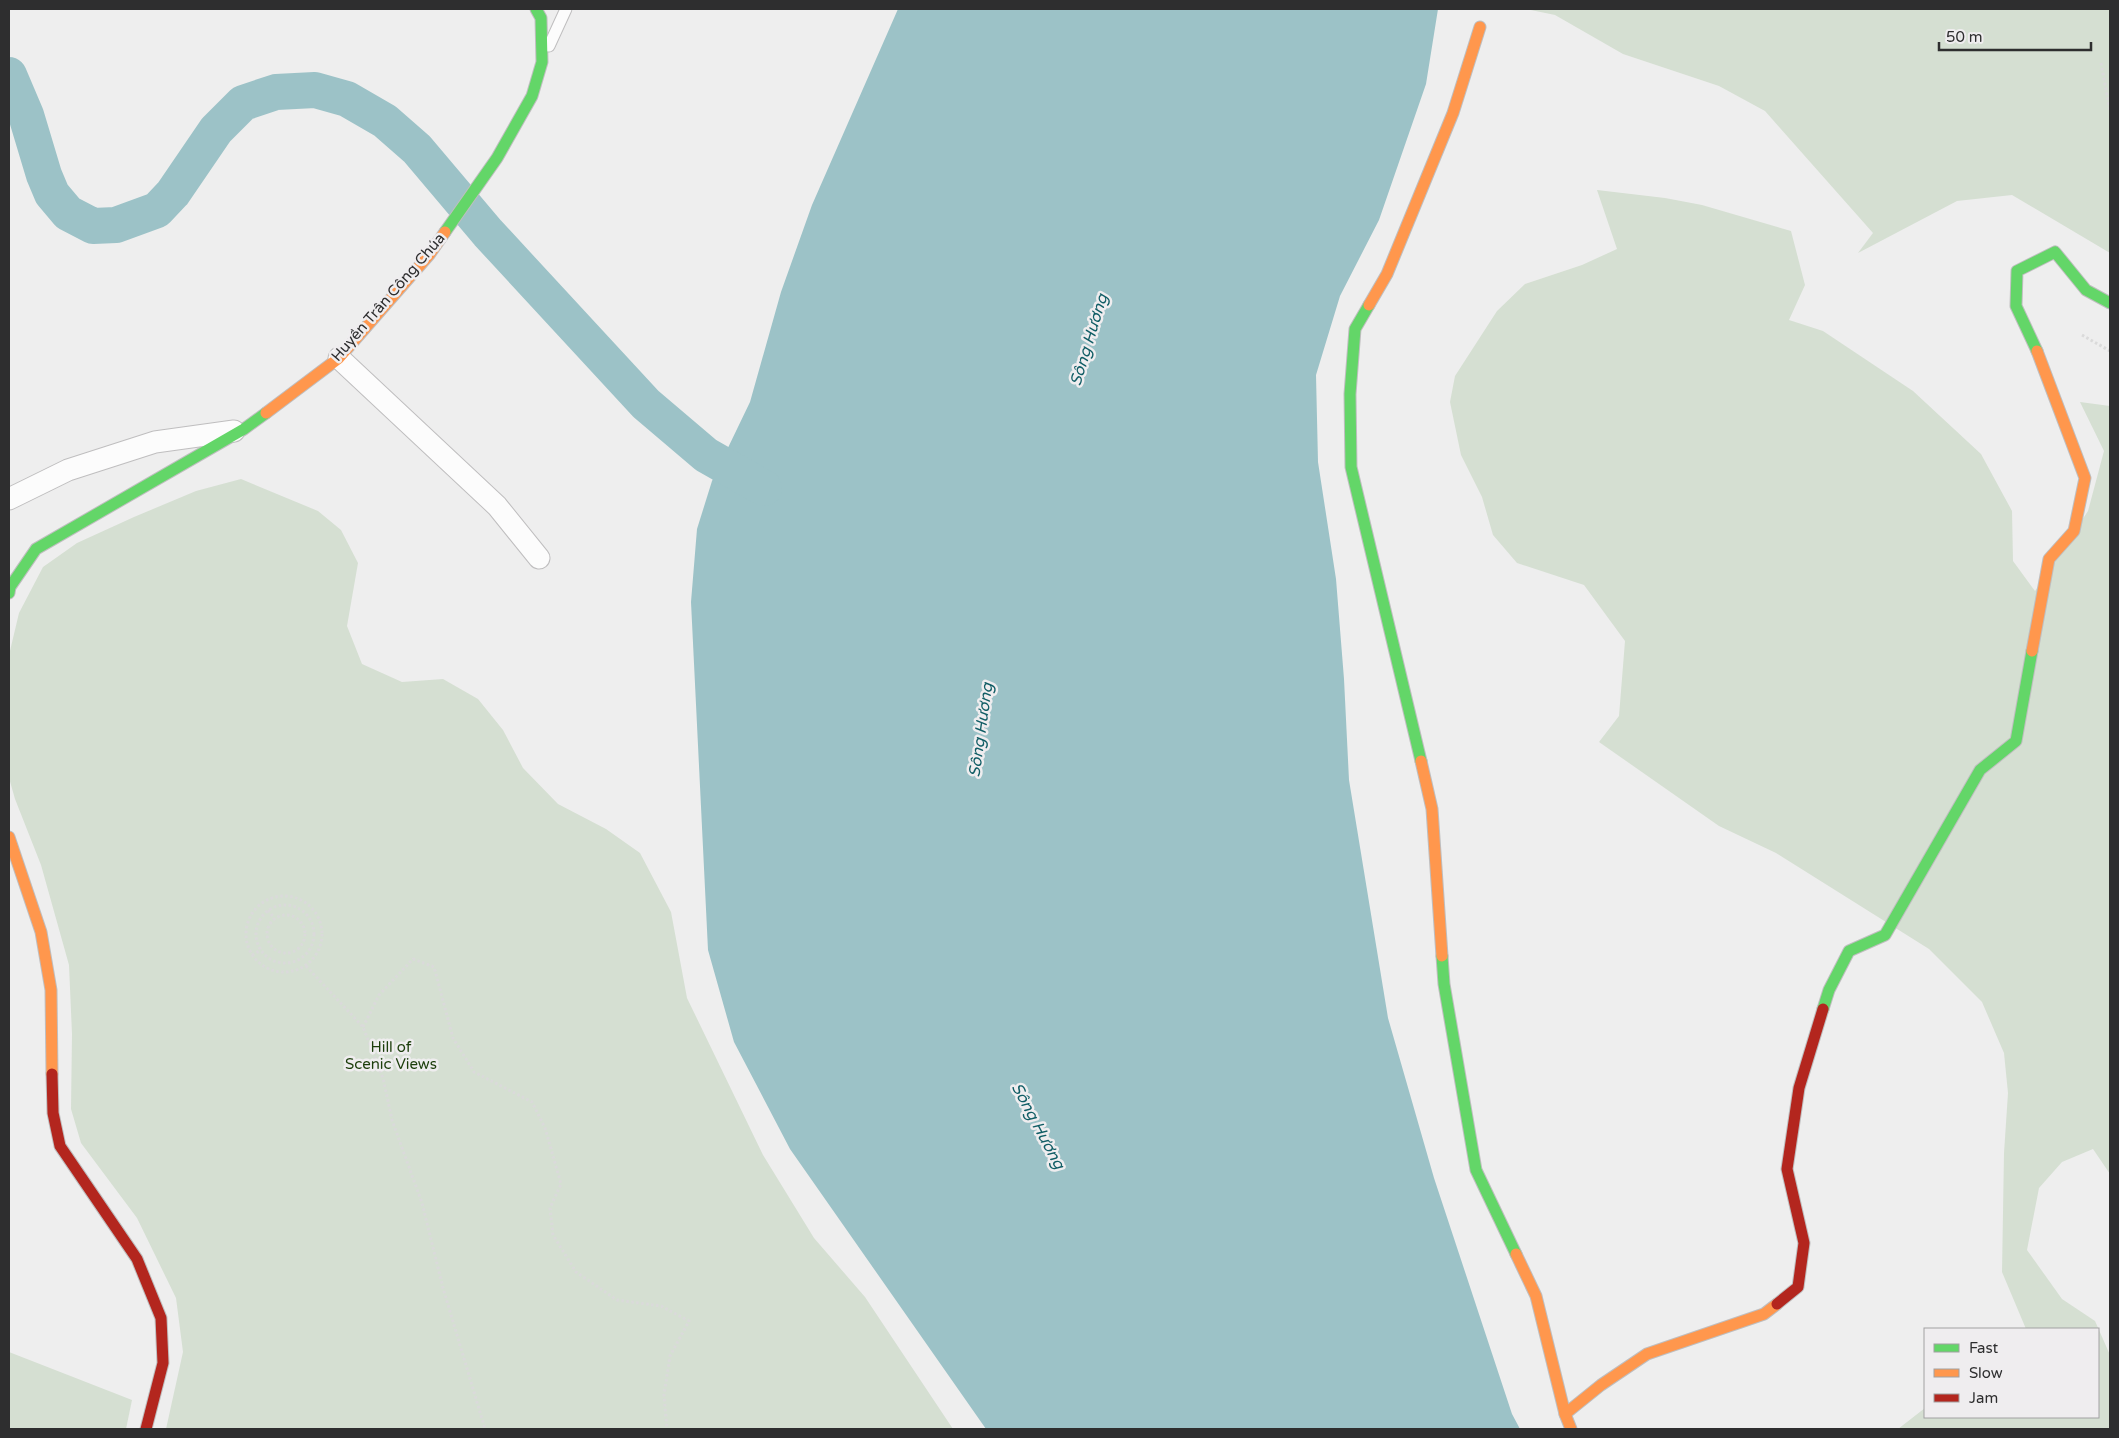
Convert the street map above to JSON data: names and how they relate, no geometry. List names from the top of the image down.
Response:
{
  "streets": {
    "street": ["Huyền Trân Công Chúa"]
  },
  "water": ["Sông Hương"],
  "parks": ["Hill of Scenic Views"],
  "legend": ["Fast", "Slow", "Jam"],
  "scale_bar": "50 m"
}
